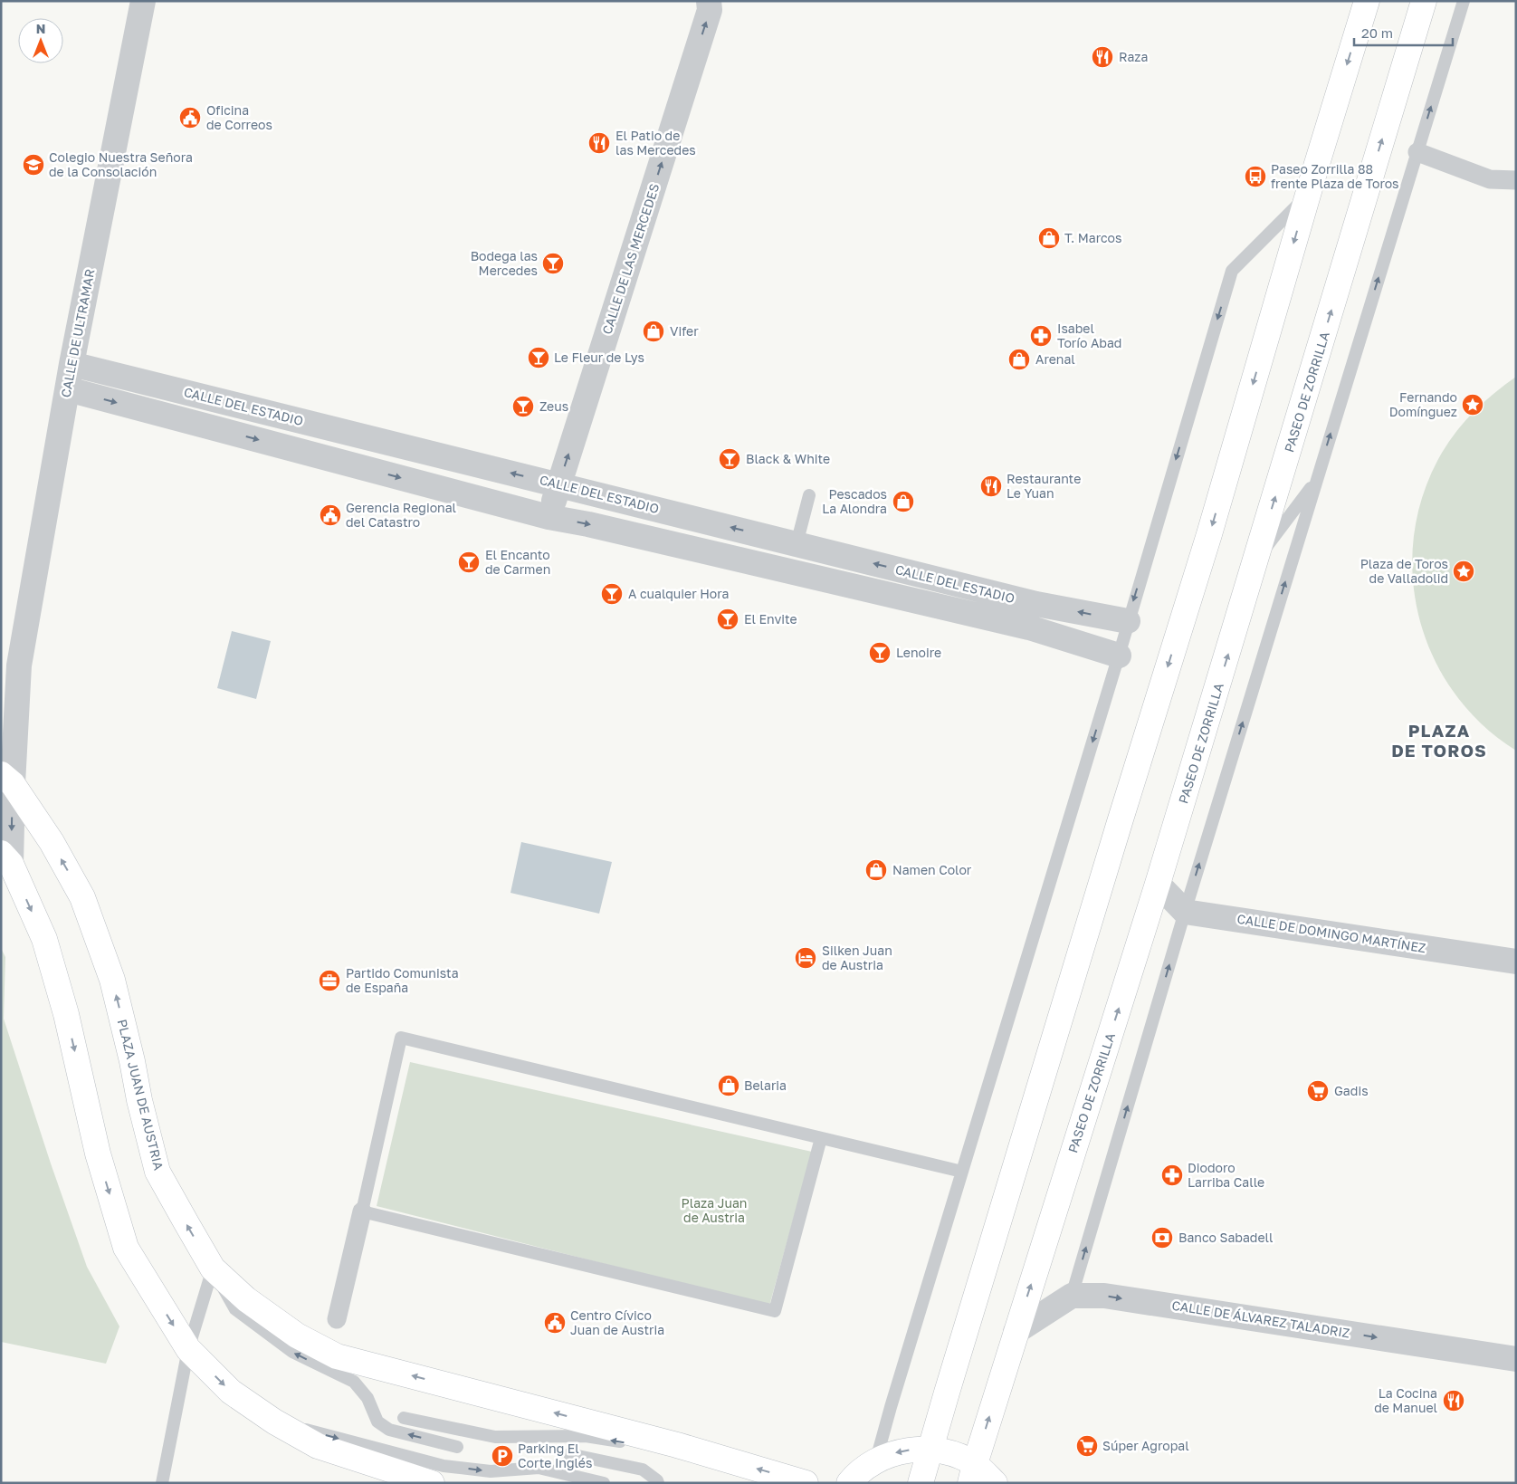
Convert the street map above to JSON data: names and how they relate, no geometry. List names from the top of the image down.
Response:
{
  "streets": {
    "main road": ["PASEO DE ZORRILLA", "PLAZA JUAN DE AUSTRIA"],
    "street": [
      "CALLE DE LAS MERCEDES",
      "CALLE DE ULTRAMAR",
      "CALLE DEL ESTADIO",
      "CALLE DE DOMINGO MARTÍNEZ",
      "CALLE DE ÁLVAREZ TALADRIZ"
    ]
  },
  "crossings": [
    ["CALLE DE LAS MERCEDES", "CALLE DEL ESTADIO"],
    ["CALLE DE ULTRAMAR", "CALLE DEL ESTADIO"],
    ["CALLE DE ULTRAMAR", "PLAZA JUAN DE AUSTRIA"]
  ],
  "one_way": ["CALLE DE LAS MERCEDES", "PLAZA JUAN DE AUSTRIA", "CALLE DE ÁLVAREZ TALADRIZ"],
  "districts": ["PLAZA DE TOROS"],
  "parks": ["Plaza Juan de Austria"],
  "places": {
    "restaurant": [
      "Raza",
      "El Patio de las Mercedes",
      "Restaurante Le Yuan",
      "La Cocina de Manuel"
    ],
    "public building": ["Oficina de Correos", "Gerencia Regional del Catastro", "Centro Cívico Juan de Austria"],
    "school or university": ["Colegio Nuestra Señora de la Consolación"],
    "bus stop": ["Paseo Zorrilla 88 frente Plaza de Toros"],
    "shop": [
      "T. Marcos",
      "Vifer",
      "Arenal",
      "Pescados La Alondra",
      "Namen Color",
      "Belaria"
    ],
    "bar": [
      "Bodega las Mercedes",
      "Le Fleur de Lys",
      "Zeus",
      "Black & White",
      "El Encanto de Carmen",
      "A cualquier Hora",
      "El Envite",
      "Lenoire"
    ],
    "pharmacy": ["Isabel Torío Abad", "Diodoro Larriba Calle"],
    "place": ["Fernando Domínguez", "Plaza de Toros de Valladolid"],
    "hotel": ["Silken Juan de Austria"],
    "office": ["Partido Comunista de España"],
    "supermarket": ["Gadis", "Súper Agropal"],
    "bank": ["Banco Sabadell"],
    "parking": ["Parking El Corte Inglés"]
  },
  "scale_bar": "20 m",
  "north": "top"
}
